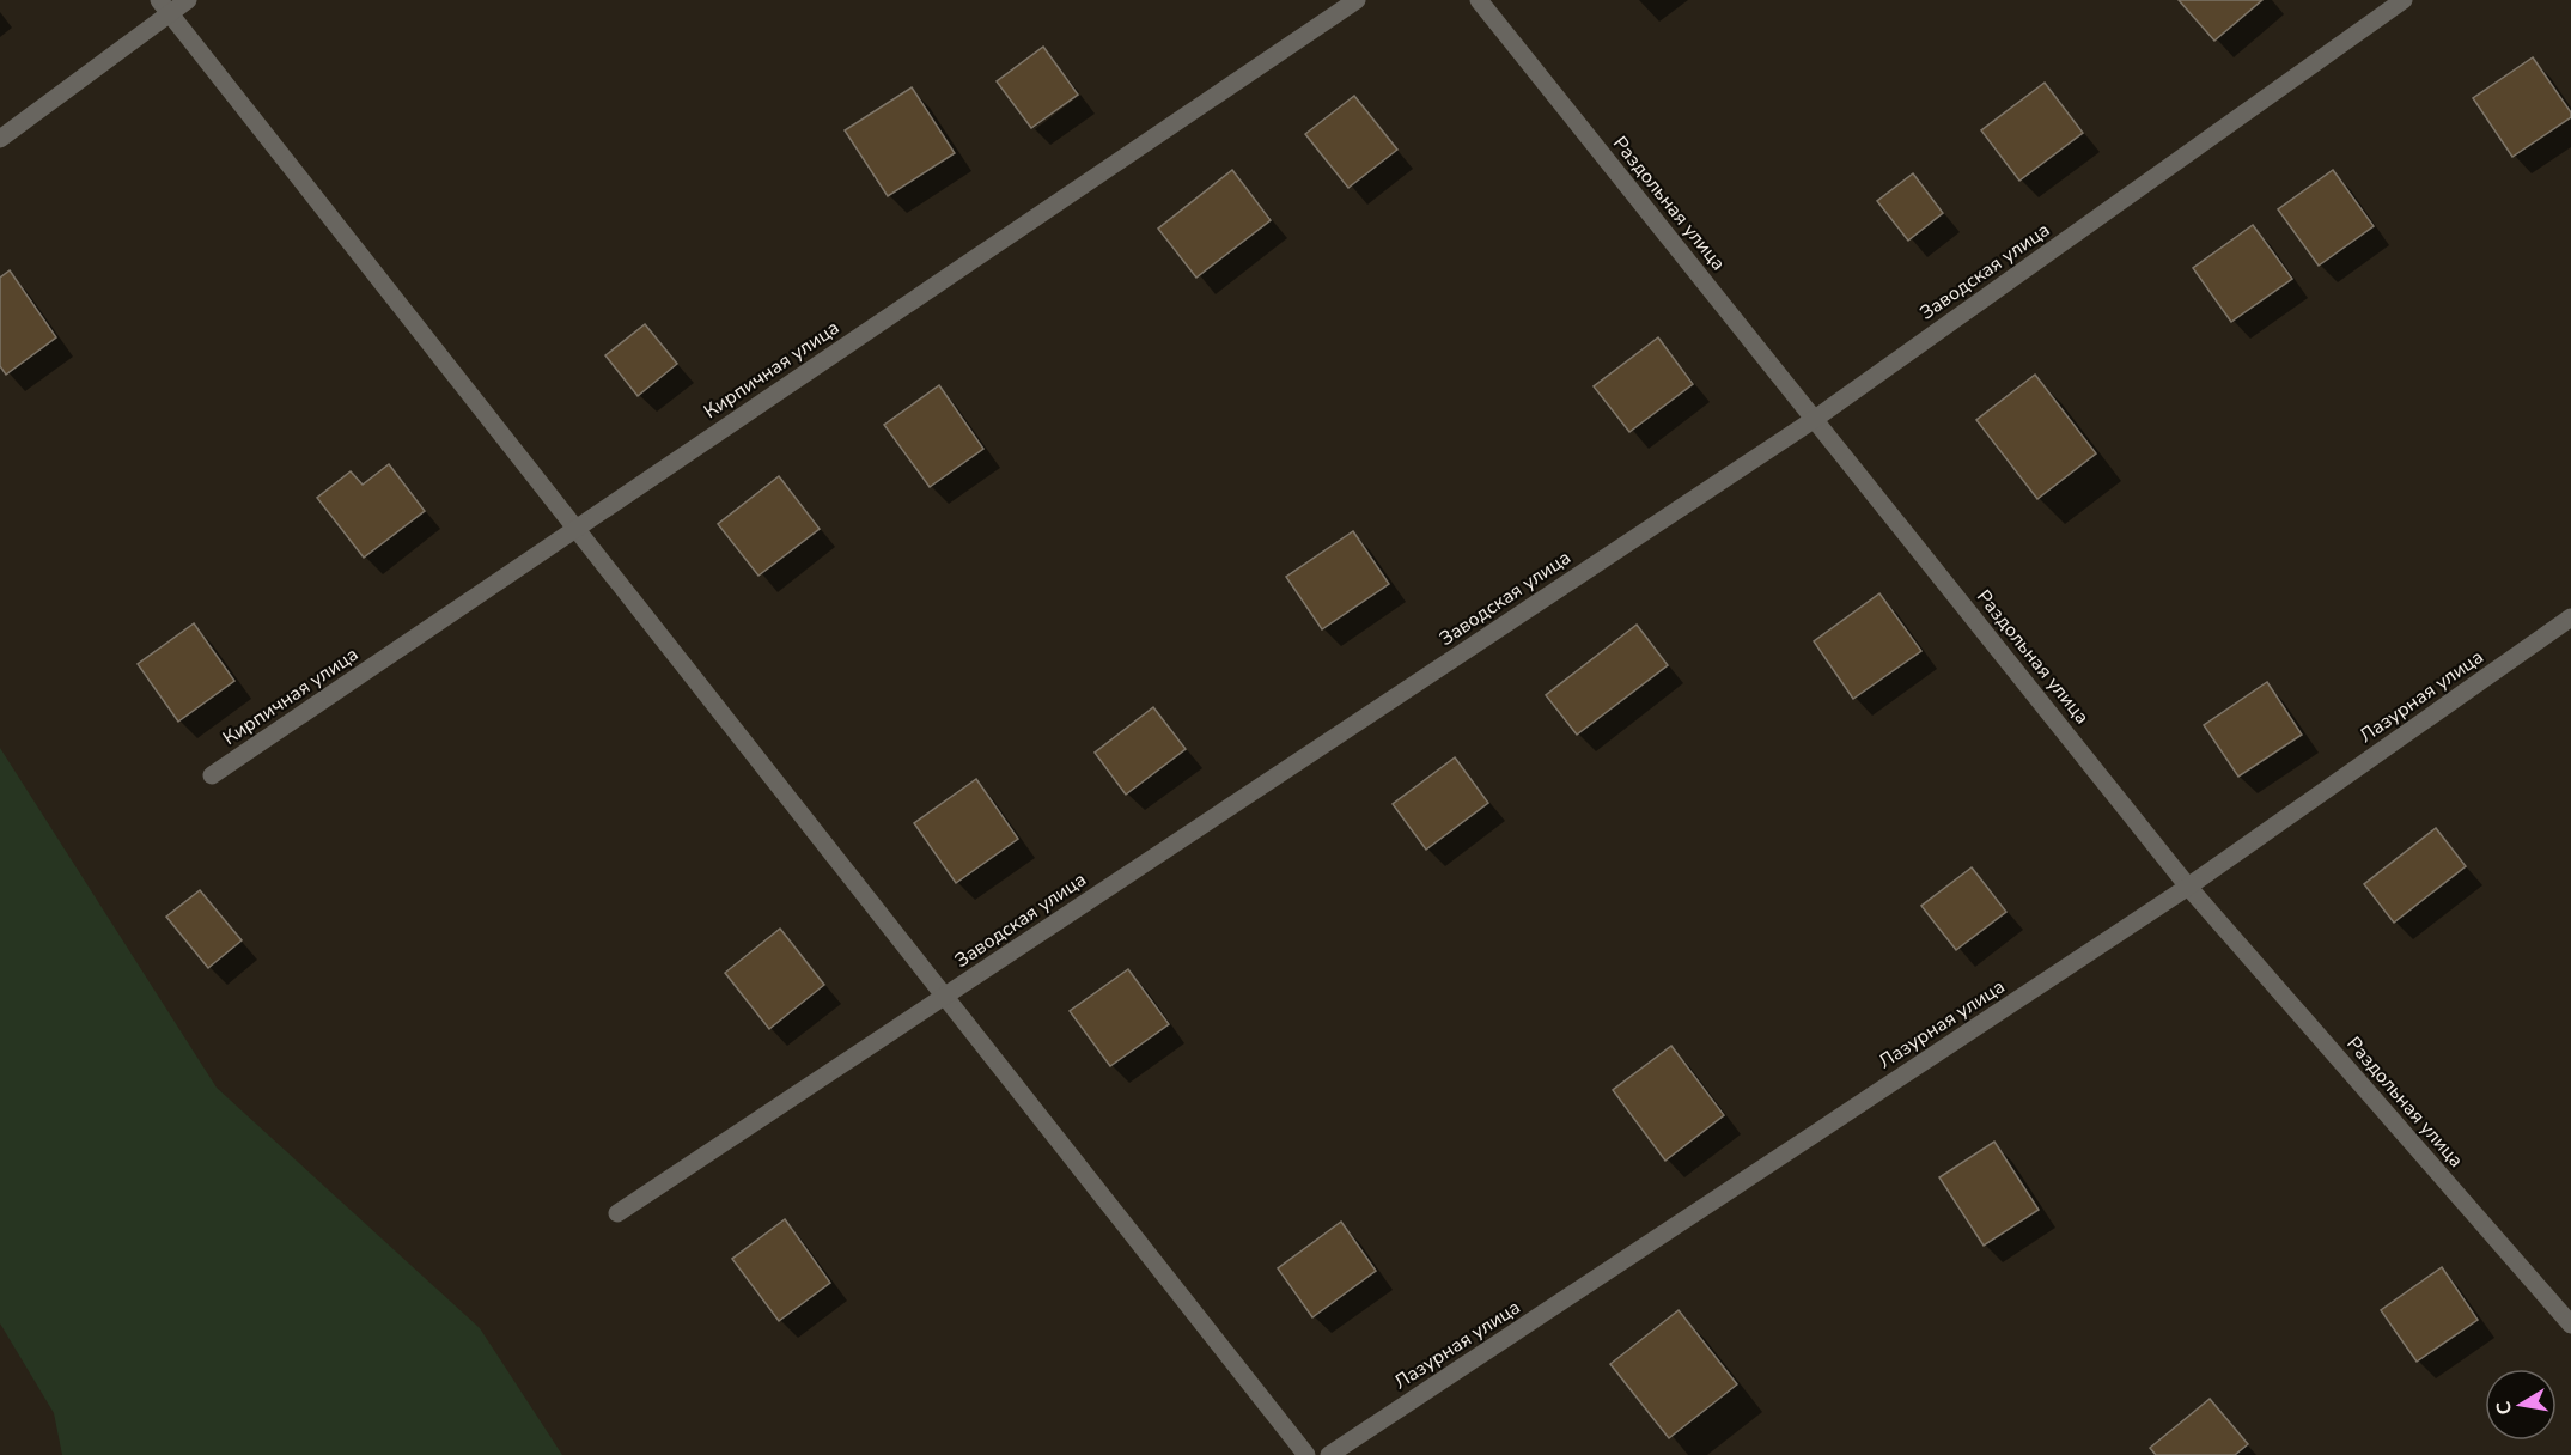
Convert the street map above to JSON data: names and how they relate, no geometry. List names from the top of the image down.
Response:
{
  "streets": {
    "street": [
      "Раздольная улица",
      "Заводская улица",
      "Кирпичная улица",
      "Лазурная улица"
    ]
  },
  "crossings": [
    ["Раздольная улица", "Заводская улица"],
    ["Раздольная улица", "Лазурная улица"]
  ],
  "north": "left"
}
